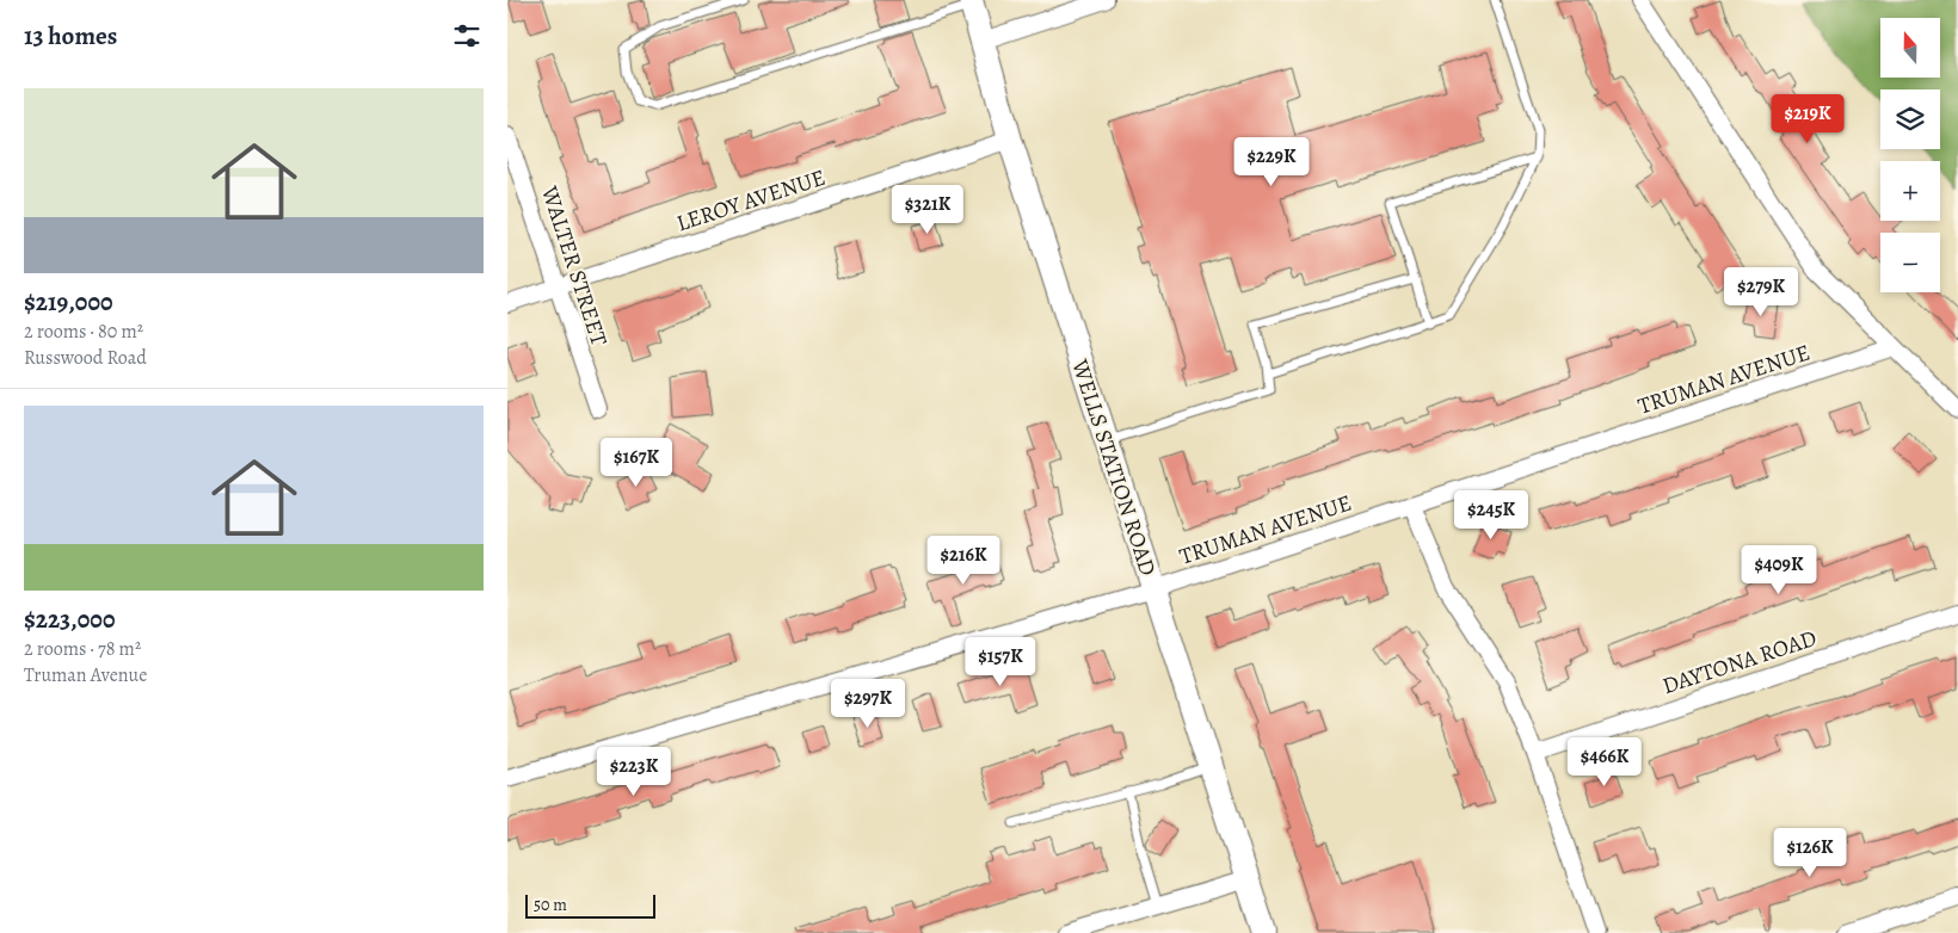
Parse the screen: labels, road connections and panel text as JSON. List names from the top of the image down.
{
  "streets": {
    "street": [
      "LEROY AVENUE",
      "WALTER STREET",
      "TRUMAN AVENUE",
      "WELLS STATION ROAD",
      "DAYTONA ROAD"
    ]
  },
  "crossings": [
    ["LEROY AVENUE", "WALTER STREET"],
    ["LEROY AVENUE", "WELLS STATION ROAD"],
    ["TRUMAN AVENUE", "WELLS STATION ROAD"]
  ],
  "scale_bar": "50 m",
  "north": "top",
  "page": {
    "heading": "13 homes",
    "map_buttons": ["+", "−"],
    "list": [
      {
        "name": "$219,000",
        "note": "2 rooms · 80 m² · Russwood Road"
      },
      {
        "name": "$223,000",
        "note": "2 rooms · 78 m² · Truman Avenue"
      }
    ],
    "price": [
      "$219K",
      "$229K",
      "$321K",
      "$279K",
      "$167K",
      "$245K",
      "$216K",
      "$409K",
      "$157K",
      "$297K",
      "$466K",
      "$223K",
      "$126K"
    ],
    "scale": "50 m"
  }
}
